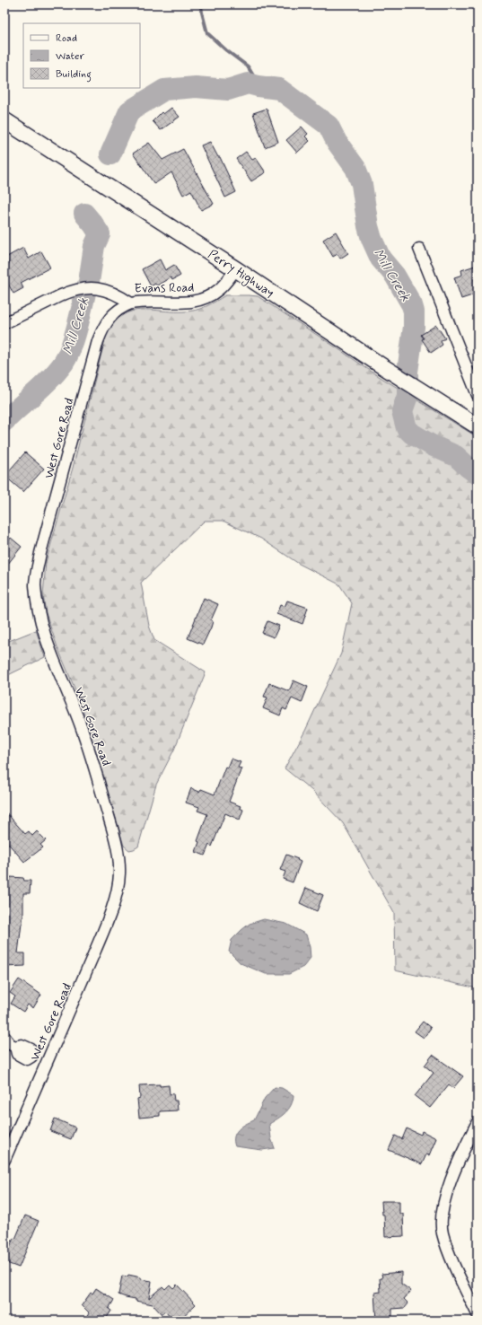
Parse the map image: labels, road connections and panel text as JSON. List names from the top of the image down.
{
  "streets": {
    "main road": ["Perry Highway"],
    "street": ["Evans Road", "West Gore Road"]
  },
  "crossings": [
    ["Perry Highway", "Evans Road"],
    ["Evans Road", "West Gore Road"]
  ],
  "water": ["Mill Creek"],
  "legend": ["Road", "Water", "Building"]
}
